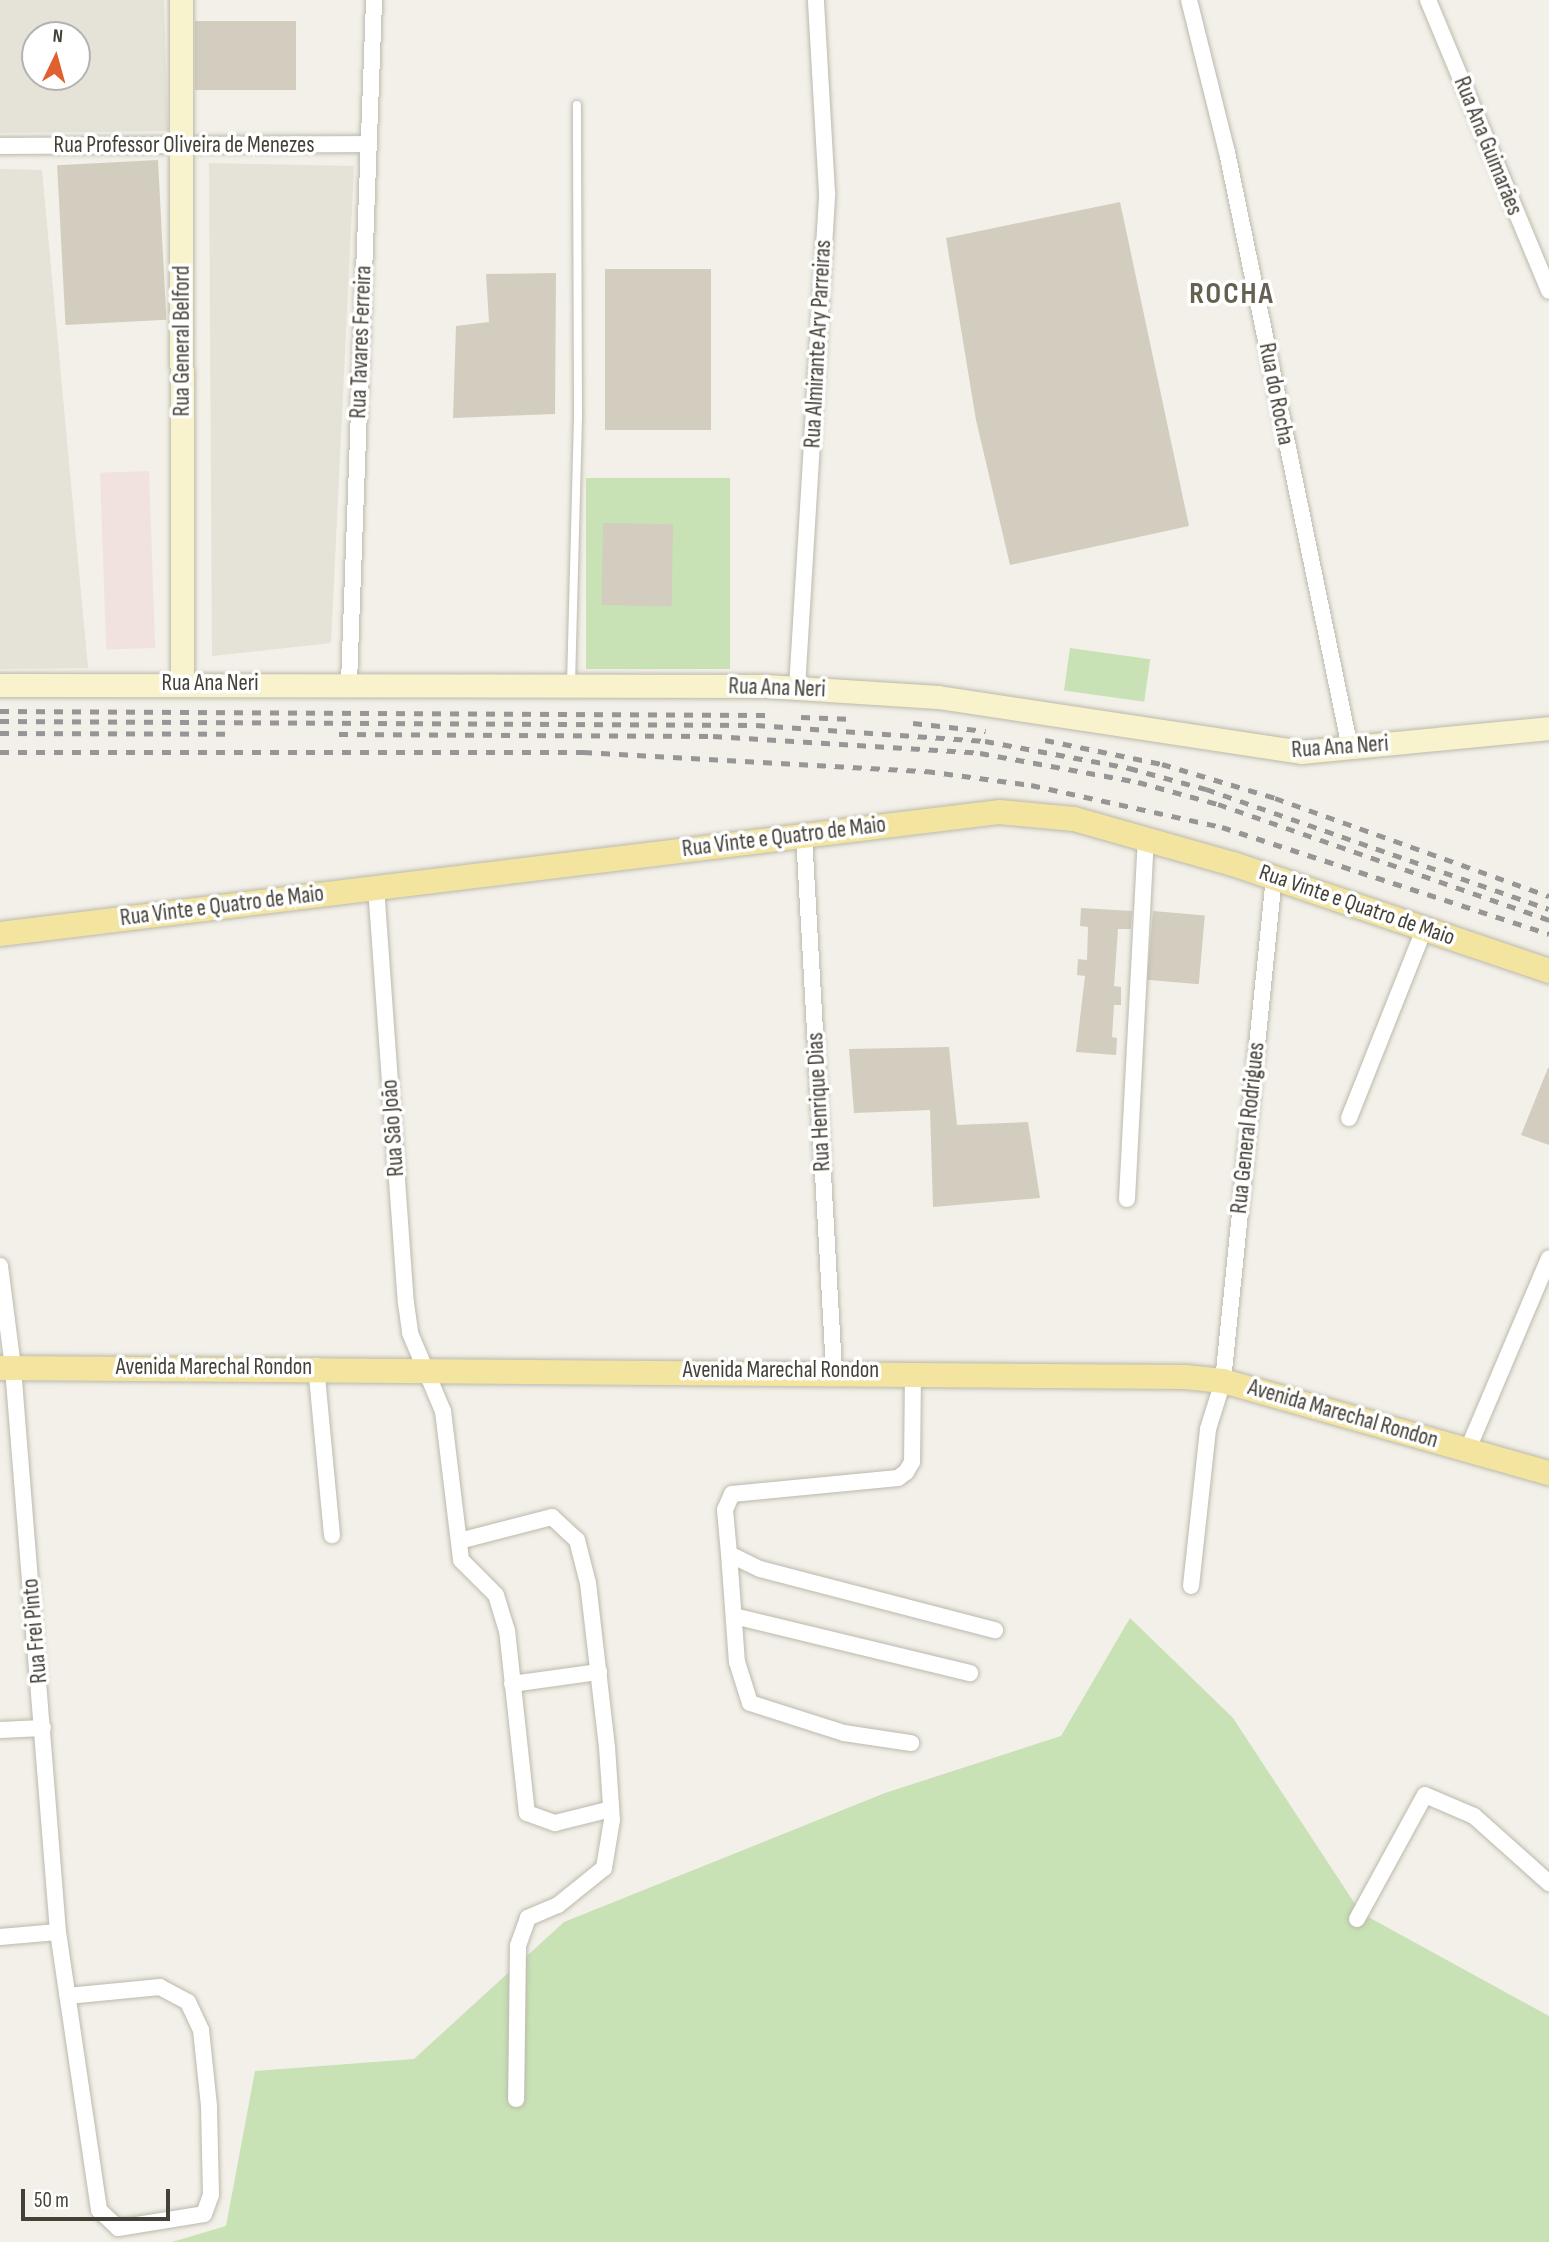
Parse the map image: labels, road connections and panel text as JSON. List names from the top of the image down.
{
  "streets": {
    "main road": [
      "Rua General Belford",
      "Rua Ana Neri",
      "Rua Vinte e Quatro de Maio",
      "Avenida Marechal Rondon"
    ],
    "street": [
      "Rua Professor Oliveira de Menezes",
      "Rua Ana Guimarães",
      "Rua Tavares Ferreira",
      "Rua Almirante Ary Parreiras",
      "Rua do Rocha",
      "Rua Henrique Dias",
      "Rua São João",
      "Rua General Rodrigues",
      "Rua Frei Pinto"
    ]
  },
  "crossings": [
    ["Rua Professor Oliveira de Menezes", "Rua General Belford"],
    ["Rua Professor Oliveira de Menezes", "Rua Tavares Ferreira"],
    ["Rua General Belford", "Rua Ana Neri"],
    ["Rua Tavares Ferreira", "Rua Ana Neri"],
    ["Rua Almirante Ary Parreiras", "Rua Ana Neri"],
    ["Rua do Rocha", "Rua Ana Neri"],
    ["Rua Vinte e Quatro de Maio", "Rua Henrique Dias"],
    ["Rua Vinte e Quatro de Maio", "Rua São João"],
    ["Rua Vinte e Quatro de Maio", "Rua General Rodrigues"],
    ["Rua Henrique Dias", "Avenida Marechal Rondon"],
    ["Rua São João", "Avenida Marechal Rondon"],
    ["Rua General Rodrigues", "Avenida Marechal Rondon"],
    ["Avenida Marechal Rondon", "Rua Frei Pinto"]
  ],
  "districts": ["ROCHA"],
  "scale_bar": "50 m",
  "north": "top"
}
